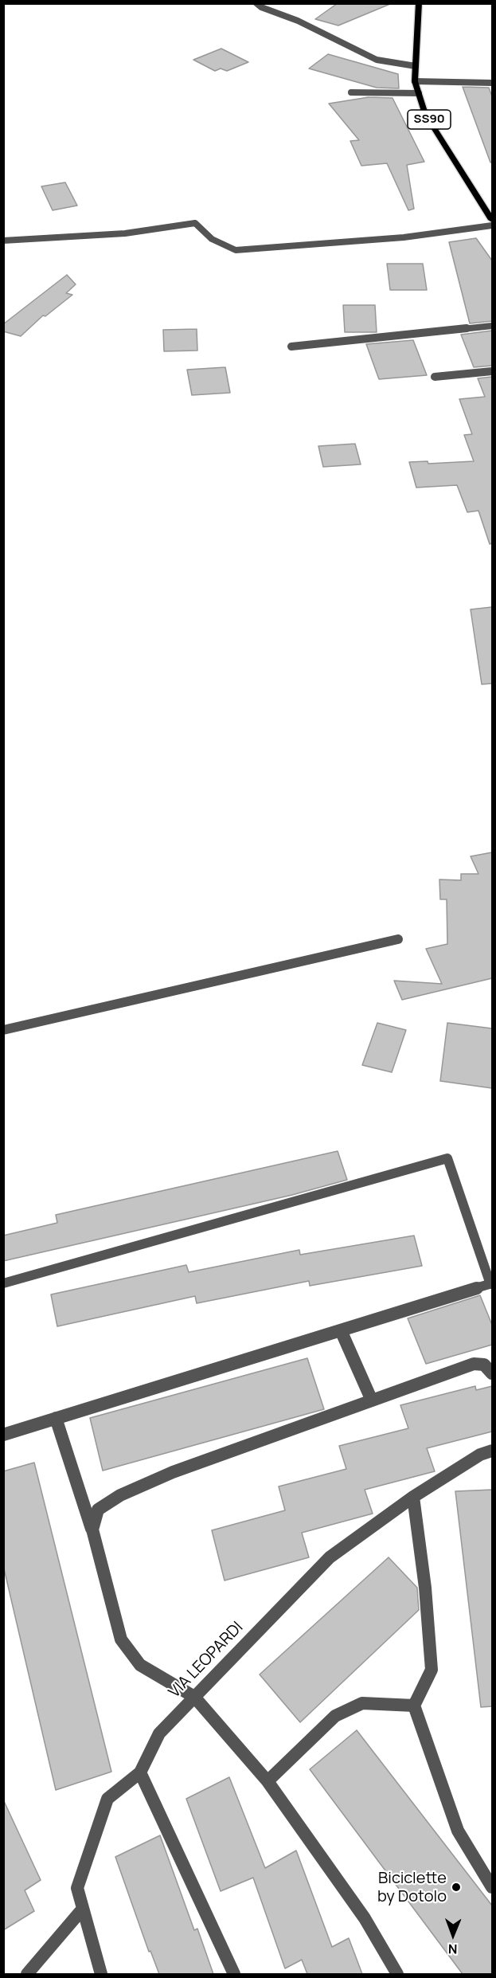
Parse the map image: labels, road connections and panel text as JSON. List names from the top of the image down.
{
  "streets": {
    "main road": ["SS90"],
    "street": ["VIA LEOPARDI"]
  },
  "places": ["Biciclette by Dotolo"],
  "north": "bottom"
}
